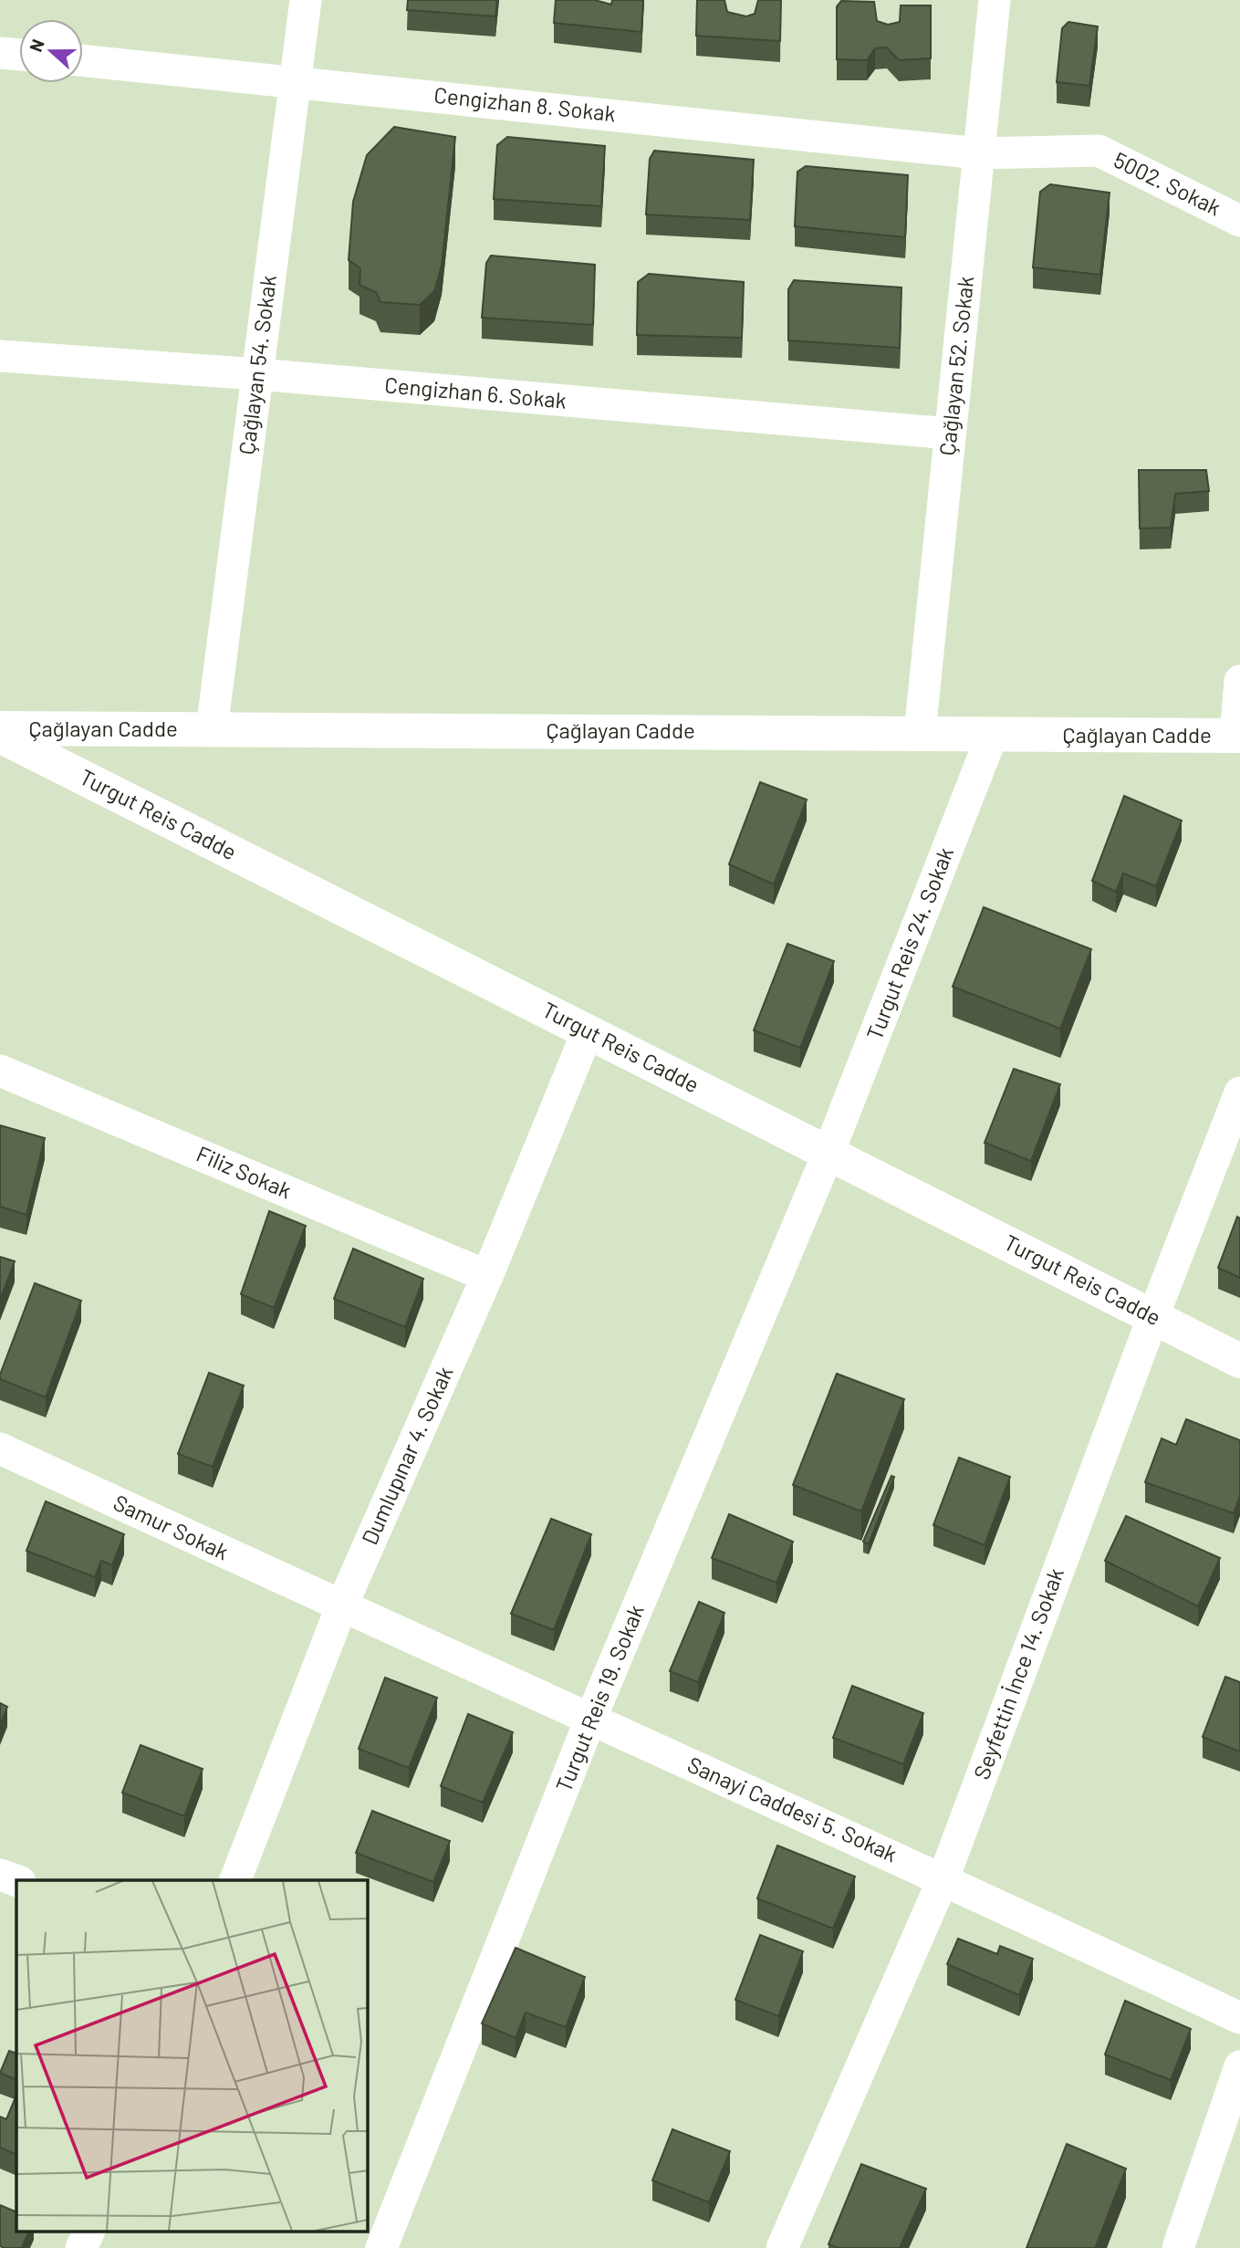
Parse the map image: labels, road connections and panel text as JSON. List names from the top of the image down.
{
  "streets": {
    "street": [
      "Cengizhan 8. Sokak",
      "5002. Sokak",
      "Çağlayan 54. Sokak",
      "Çağlayan 52. Sokak",
      "Cengizhan 6. Sokak",
      "Çağlayan Cadde",
      "Turgut Reis Cadde",
      "Turgut Reis 24. Sokak",
      "Filiz Sokak",
      "Dumlupınar 4. Sokak",
      "Samur Sokak",
      "Seyfettin İnce 14. Sokak",
      "Turgut Reis 19. Sokak",
      "Sanayi Caddesi 5. Sokak"
    ]
  },
  "crossings": [
    ["Cengizhan 8. Sokak", "5002. Sokak"],
    ["Cengizhan 8. Sokak", "Çağlayan 54. Sokak"],
    ["Cengizhan 8. Sokak", "Çağlayan 52. Sokak"],
    ["5002. Sokak", "Çağlayan 52. Sokak"],
    ["Çağlayan 54. Sokak", "Cengizhan 6. Sokak"],
    ["Çağlayan 54. Sokak", "Çağlayan Cadde"],
    ["Çağlayan 52. Sokak", "Cengizhan 6. Sokak"],
    ["Çağlayan 52. Sokak", "Çağlayan Cadde"],
    ["Çağlayan Cadde", "Turgut Reis 24. Sokak"],
    ["Turgut Reis Cadde", "Turgut Reis 24. Sokak"],
    ["Turgut Reis Cadde", "Dumlupınar 4. Sokak"],
    ["Turgut Reis Cadde", "Seyfettin İnce 14. Sokak"],
    ["Turgut Reis Cadde", "Turgut Reis 19. Sokak"],
    ["Turgut Reis 24. Sokak", "Turgut Reis 19. Sokak"],
    ["Filiz Sokak", "Dumlupınar 4. Sokak"],
    ["Dumlupınar 4. Sokak", "Samur Sokak"],
    ["Dumlupınar 4. Sokak", "Sanayi Caddesi 5. Sokak"],
    ["Samur Sokak", "Sanayi Caddesi 5. Sokak"],
    ["Seyfettin İnce 14. Sokak", "Sanayi Caddesi 5. Sokak"],
    ["Turgut Reis 19. Sokak", "Sanayi Caddesi 5. Sokak"]
  ],
  "north": "left"
}
